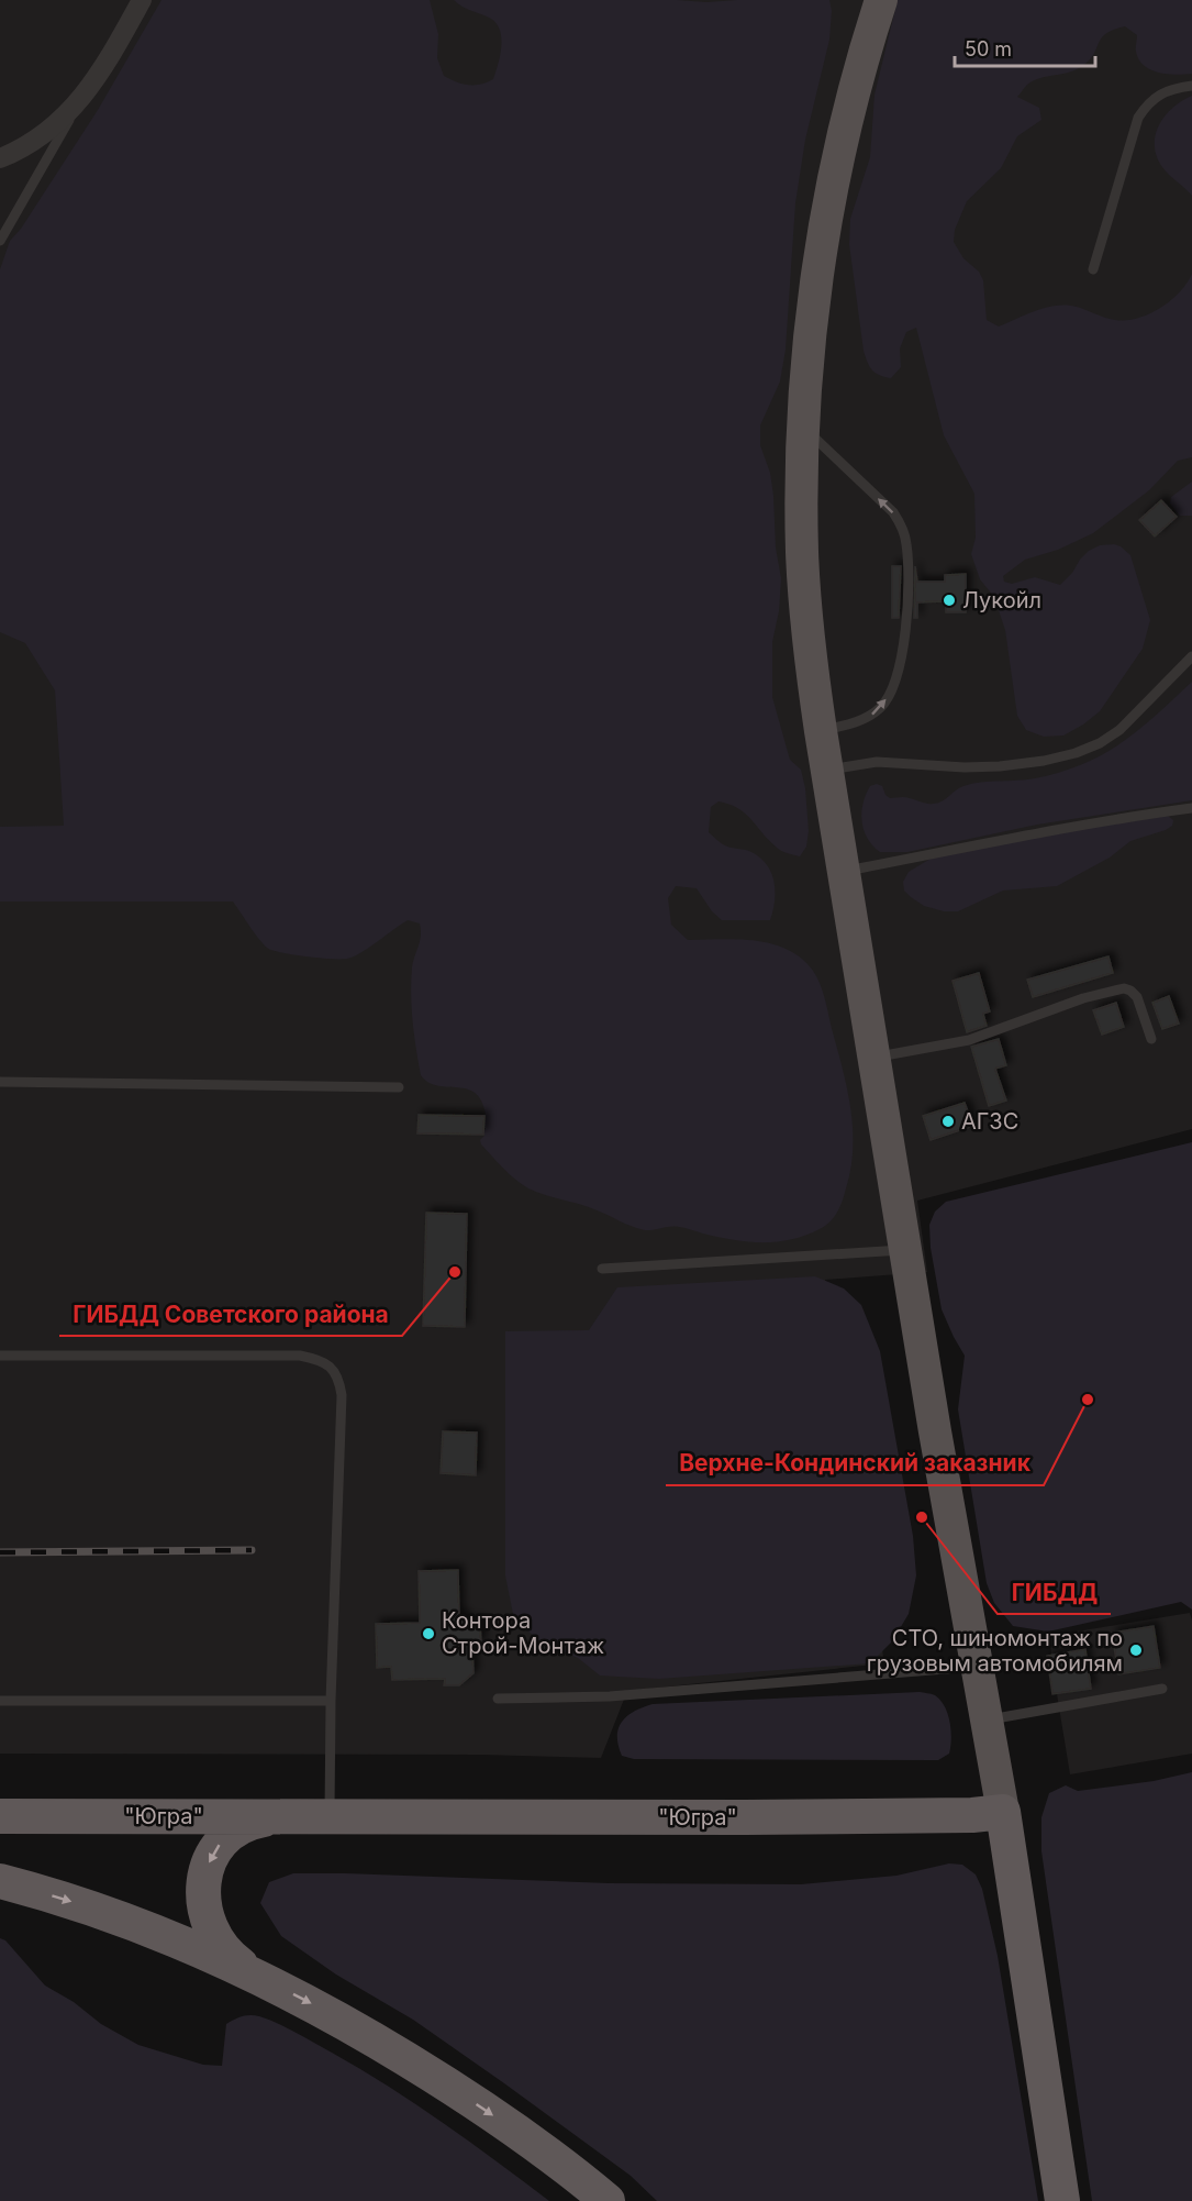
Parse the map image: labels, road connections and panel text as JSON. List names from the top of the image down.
{
  "streets": {
    "highway": ["\"Югра\""]
  },
  "places": [
    "Лукойл",
    "АГЗС",
    "ГИБДД Советского района",
    "Верхне-Кондинский заказник",
    "ГИБДД",
    "Контора Строй-Монтаж",
    "СТО, шиномонтаж по грузовым автомобилям"
  ],
  "scale_bar": "50 m"
}
